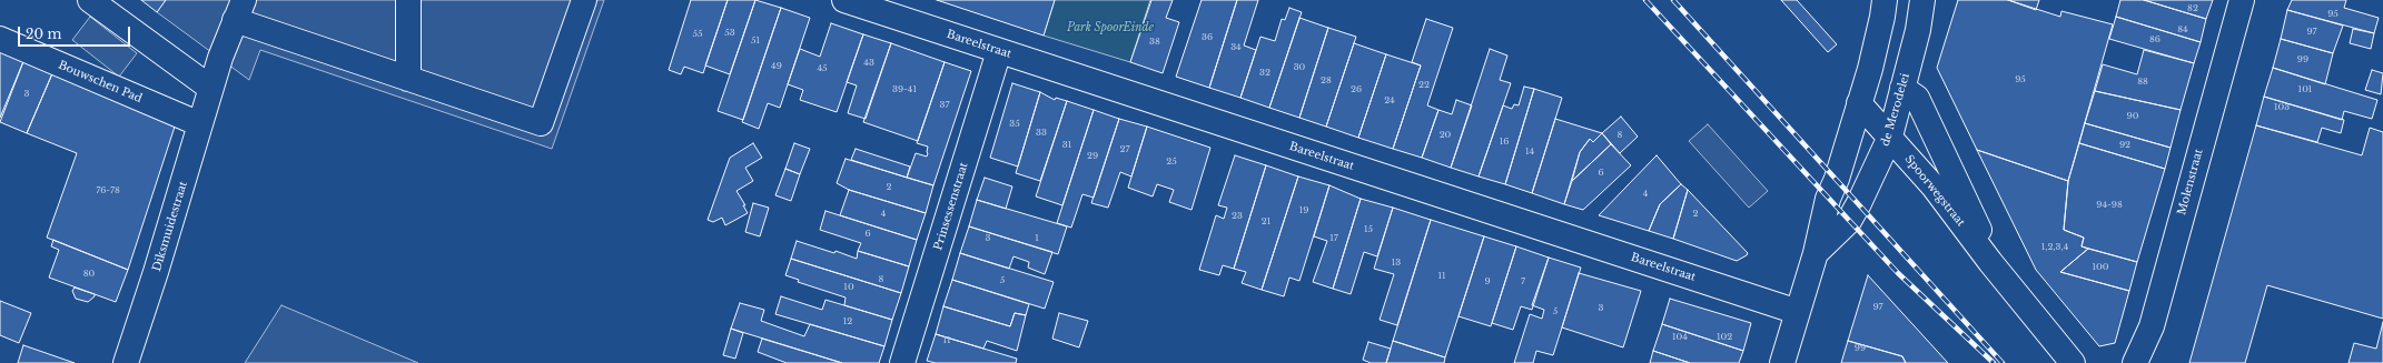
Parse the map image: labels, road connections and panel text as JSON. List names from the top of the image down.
{
  "streets": {
    "street": [
      "Bareelstraat",
      "Bouwschen Pad",
      "de Merodelei",
      "Molenstraat",
      "Spoorwegstraat",
      "Prinsessenstraat",
      "Diksmuidestraat"
    ]
  },
  "crossings": [
    ["Bareelstraat", "de Merodelei"],
    ["Bareelstraat", "Prinsessenstraat"],
    ["Bouwschen Pad", "Diksmuidestraat"],
    ["de Merodelei", "Spoorwegstraat"]
  ],
  "parks": ["Park SpoorEinde"],
  "house_numbers": [
    "82",
    "95",
    "84",
    "97",
    "53",
    "55",
    "36",
    "86",
    "51",
    "38",
    "34",
    "99",
    "43",
    "49",
    "30",
    "45",
    "32",
    "95",
    "28",
    "88",
    "22",
    "39-41",
    "26",
    "101",
    "3",
    "24",
    "37",
    "103",
    "90",
    "35",
    "33",
    "20",
    "8",
    "16",
    "31",
    "92",
    "27",
    "14",
    "29",
    "25",
    "6",
    "2",
    "76-78",
    "4",
    "94-98",
    "19",
    "4",
    "2",
    "23",
    "21",
    "15",
    "6",
    "3",
    "1",
    "17",
    "1,2,3,4",
    "13",
    "100",
    "80",
    "11",
    "8",
    "5",
    "9",
    "7",
    "10",
    "97",
    "3",
    "5",
    "12",
    "104",
    "102",
    "11",
    "99"
  ],
  "scale_bar": "20 m"
}
